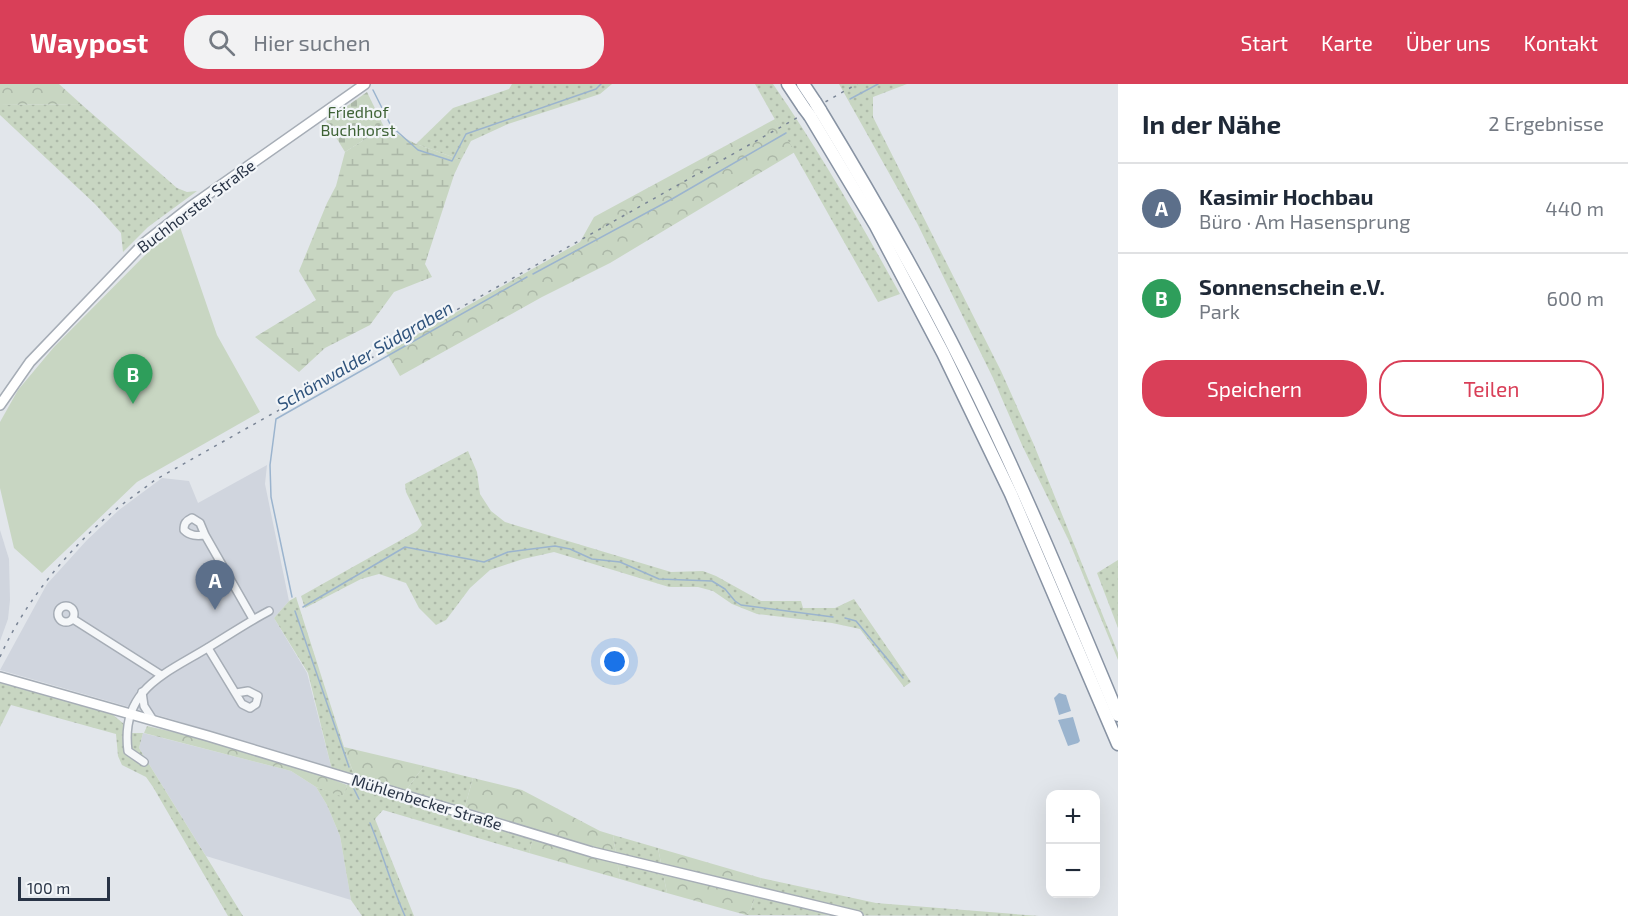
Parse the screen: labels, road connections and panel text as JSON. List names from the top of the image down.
{
  "streets": {
    "main road": ["Buchhorster Straße", "Mühlenbecker Straße"]
  },
  "water": ["Schönwalder Südgraben"],
  "parks": ["Friedhof Buchhorst"],
  "scale_bar": "100 m",
  "page": {
    "header": "Waypost",
    "search": "Hier suchen",
    "nav": [
      "Start",
      "Karte",
      "Über uns",
      "Kontakt"
    ],
    "heading": ["In der Nähe", "2 Ergebnisse"],
    "list": [
      {
        "mark": "A",
        "name": "Kasimir Hochbau",
        "note": "Büro · Am Hasensprung",
        "value": "440 m"
      },
      {
        "mark": "B",
        "name": "Sonnenschein e.V.",
        "note": "Park",
        "value": "600 m"
      }
    ],
    "buttons": ["Speichern", "Teilen"],
    "pins": ["B", "A"],
    "map_buttons": ["+", "−"],
    "scale": "100 m"
  }
}
